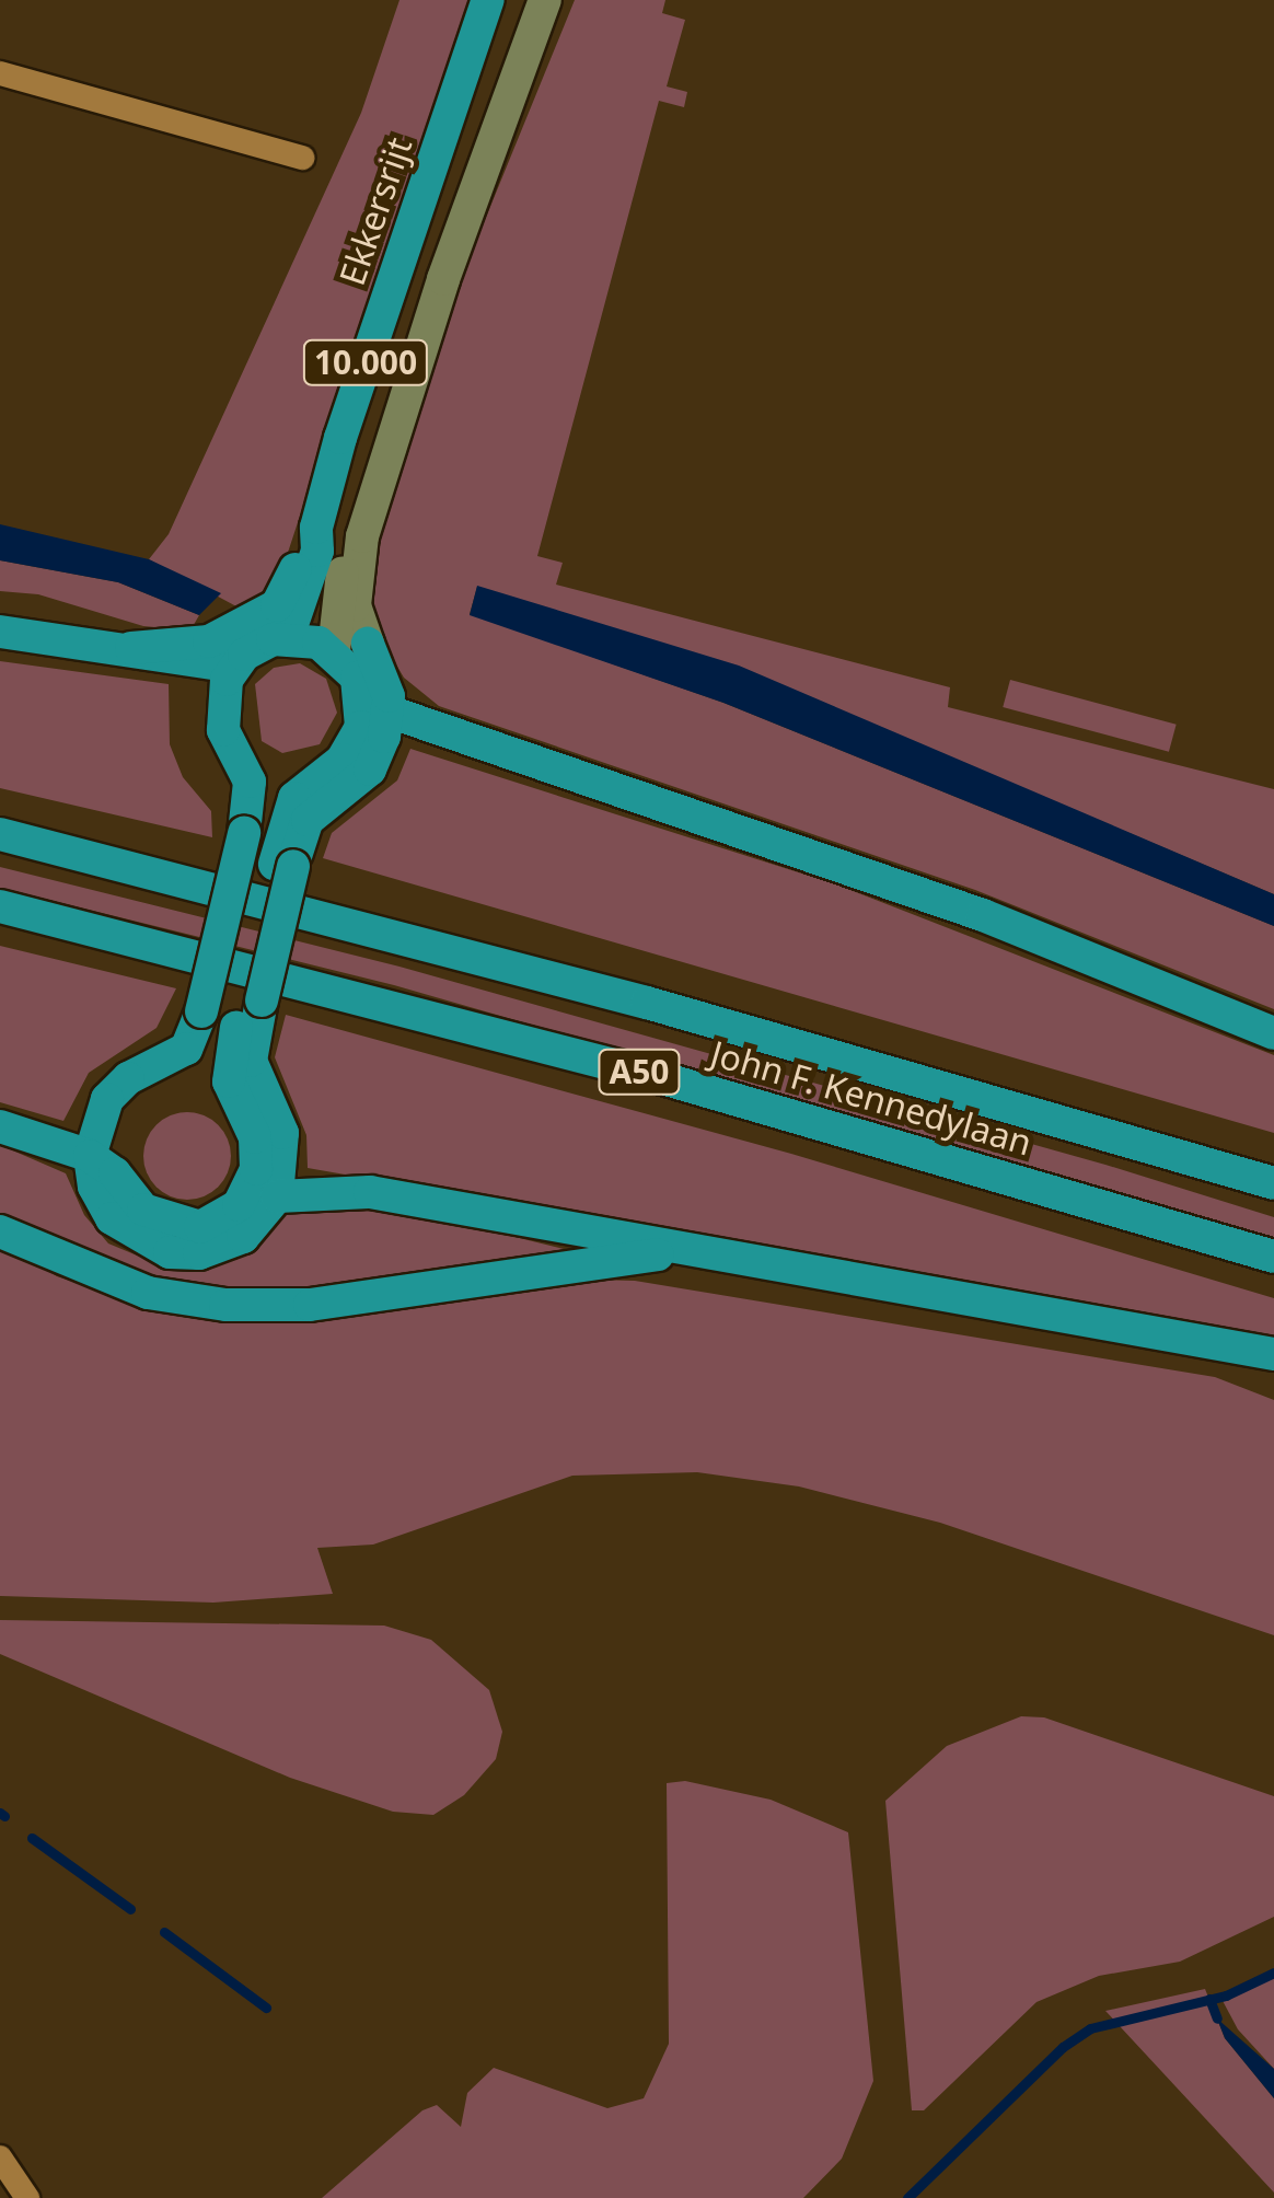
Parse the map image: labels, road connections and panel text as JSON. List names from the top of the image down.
{
  "streets": {
    "highway": [
      "Ekkersrijt",
      "10.000",
      "A50",
      "John F. Kennedylaan"
    ]
  }
}
